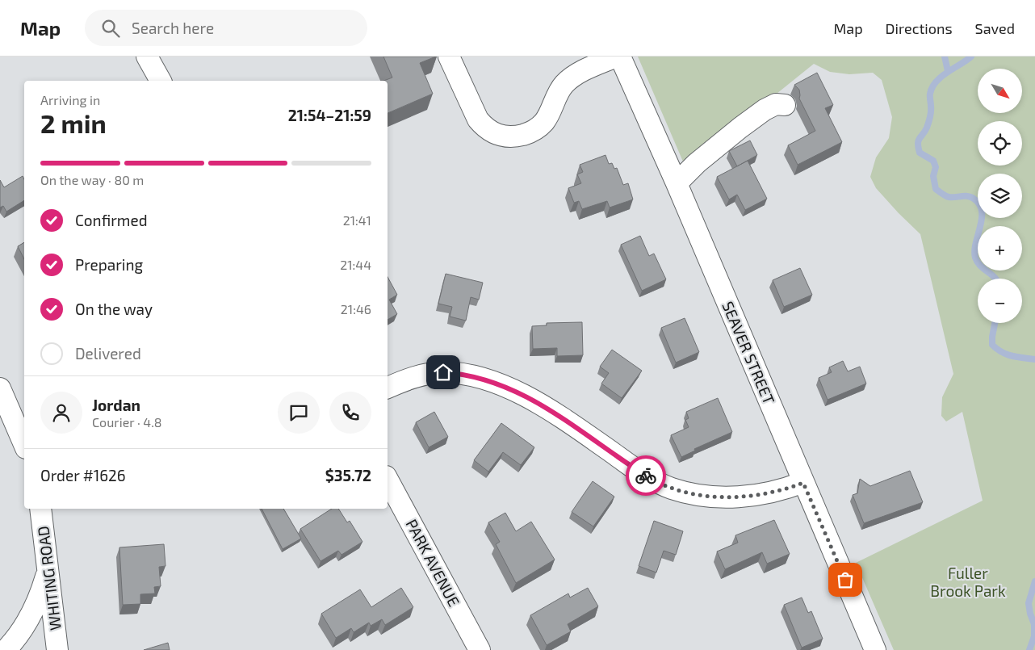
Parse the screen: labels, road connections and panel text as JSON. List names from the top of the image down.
{
  "streets": {
    "street": ["SEAVER STREET", "PARK AVENUE", "WHITING ROAD"]
  },
  "parks": ["Fuller Brook Park"],
  "north": "bottom right",
  "page": {
    "header": "Map",
    "search": "Search here",
    "nav": ["Map", "Directions", "Saved"],
    "map_buttons": ["+", "−"],
    "heading": ["2 min", "Arriving in", "21:54–21:59"],
    "panel": [
      "Jordan",
      "Courier · 4.8",
      "Order #1626",
      "$35.72"
    ],
    "bar": "On the way · 80 m",
    "list": [
      ["Confirmed", "21:41"],
      ["Preparing", "21:44"],
      ["On the way", "21:46"],
      "Delivered"
    ]
  }
}
